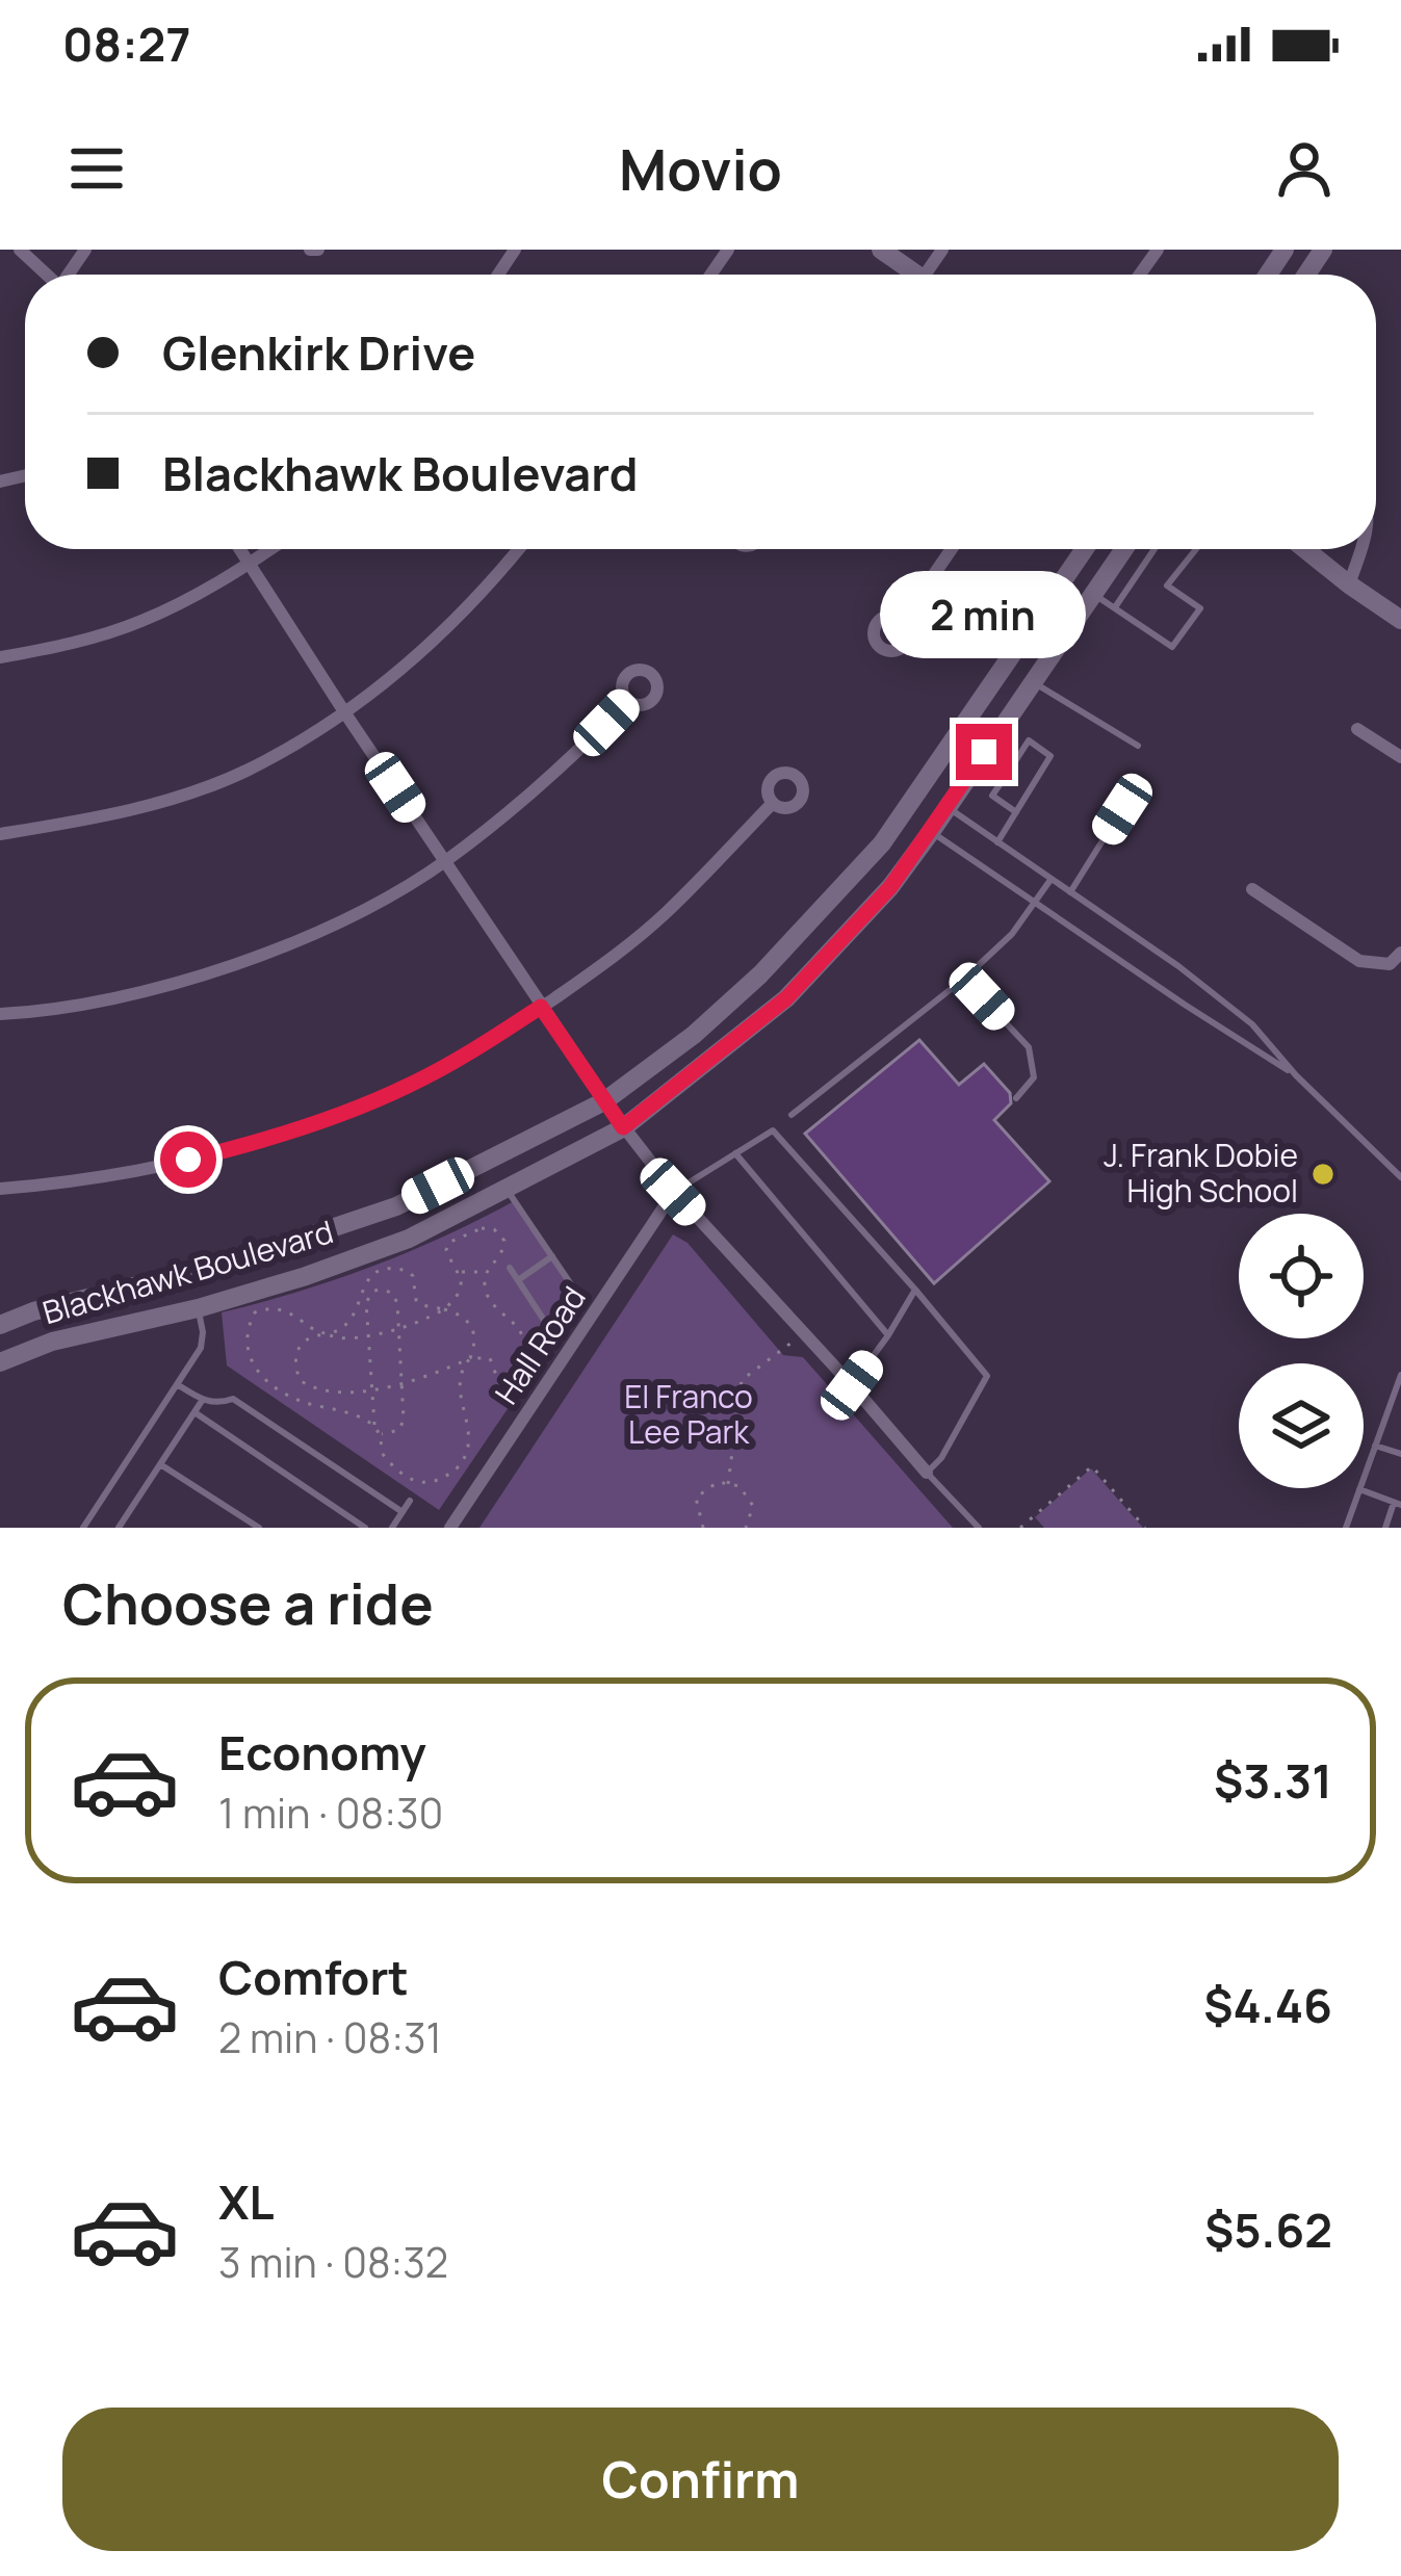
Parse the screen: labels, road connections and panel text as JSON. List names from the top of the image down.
{
  "streets": {
    "main road": ["Blackhawk Boulevard"],
    "street": ["Hall Road"]
  },
  "parks": ["El Franco Lee Park"],
  "places": ["J. Frank Dobie High School"],
  "page": {
    "status": "08:27",
    "header": "Movio",
    "banner": ["Glenkirk Drive", "Blackhawk Boulevard"],
    "bubble": "2 min",
    "heading": "Choose a ride",
    "list": [
      {
        "name": "Economy",
        "note": "1 min · 08:30",
        "value": "$3.31"
      },
      {
        "name": "Comfort",
        "note": "2 min · 08:31",
        "value": "$4.46"
      },
      {
        "name": "XL",
        "note": "3 min · 08:32",
        "value": "$5.62"
      }
    ],
    "buttons": "Confirm"
  }
}
